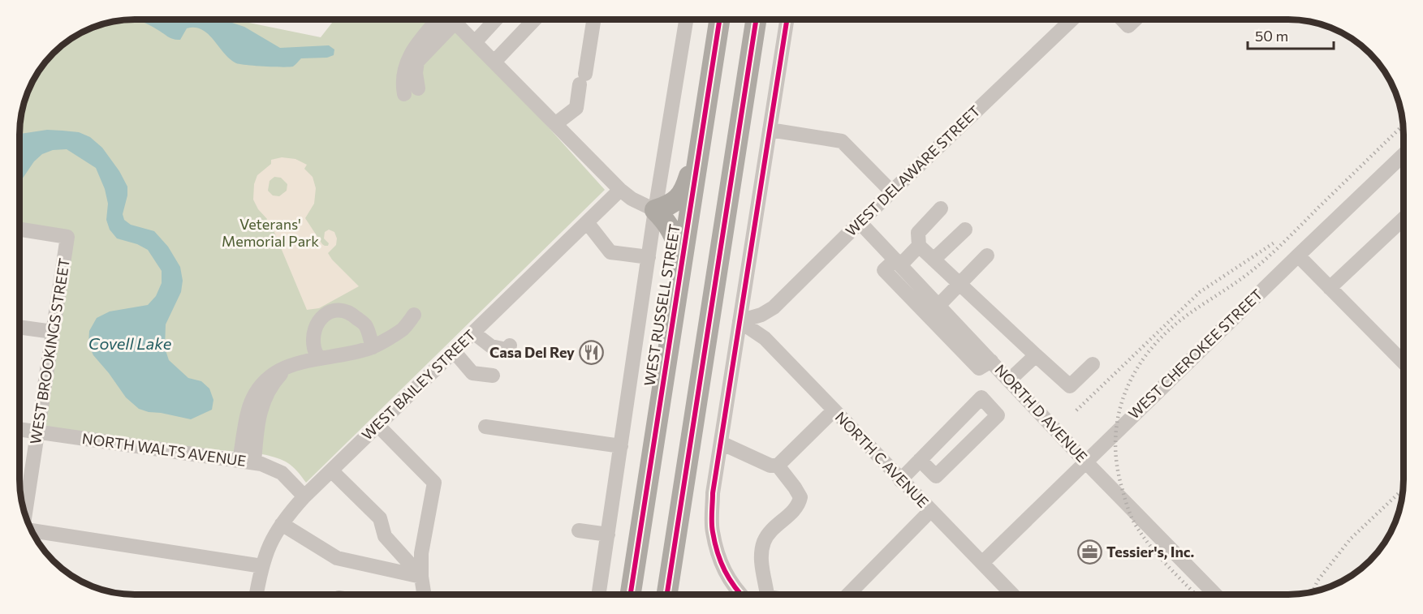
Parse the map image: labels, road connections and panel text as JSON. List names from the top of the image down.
{
  "streets": {
    "highway": ["WEST RUSSELL STREET"],
    "street": [
      "WEST DELAWARE STREET",
      "WEST BROOKINGS STREET",
      "WEST CHEROKEE STREET",
      "WEST BAILEY STREET",
      "NORTH D AVENUE",
      "NORTH WALTS AVENUE",
      "NORTH C AVENUE"
    ]
  },
  "crossings": [
    ["WEST DELAWARE STREET", "NORTH C AVENUE"],
    ["WEST BROOKINGS STREET", "NORTH WALTS AVENUE"],
    ["WEST CHEROKEE STREET", "NORTH D AVENUE"],
    ["WEST CHEROKEE STREET", "NORTH C AVENUE"],
    ["WEST BAILEY STREET", "NORTH WALTS AVENUE"]
  ],
  "water": ["Covell Lake"],
  "parks": ["Veterans' Memorial Park"],
  "places": {
    "restaurant": ["Casa Del Rey"],
    "office": ["Tessier's, Inc."]
  },
  "scale_bar": "50 m"
}
